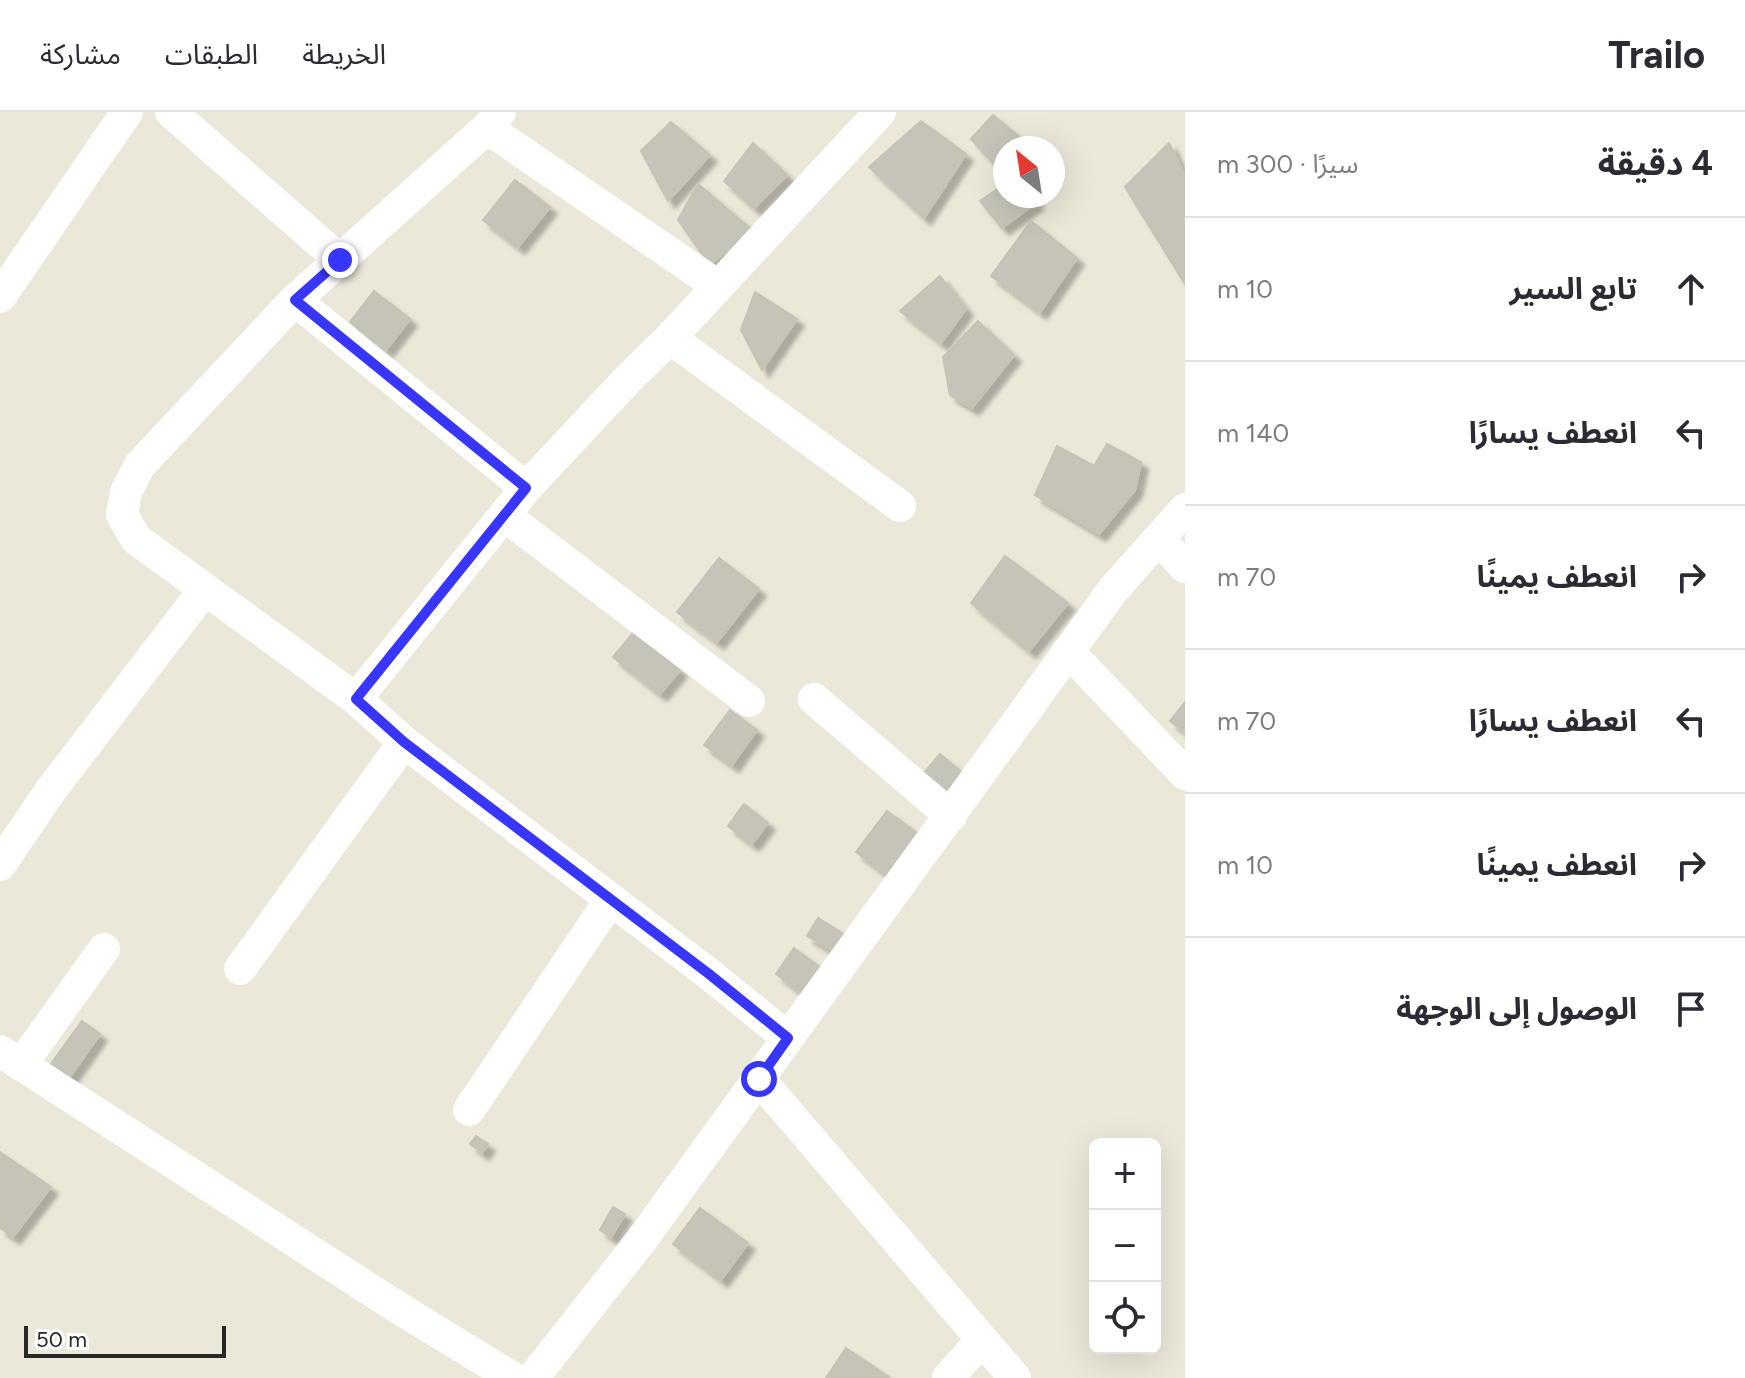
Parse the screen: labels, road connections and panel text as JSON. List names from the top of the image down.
{
  "scale_bar": "50 m",
  "north": "top left",
  "page": {
    "header": "Trailo",
    "nav": ["الخريطة", "الطبقات", "مشاركة"],
    "heading": ["4 دقيقة", "سيرًا · 300 m"],
    "list": [
      ["تابع السير", "10 m"],
      ["انعطف يسارًا", "140 m"],
      ["انعطف يمينًا", "70 m"],
      ["انعطف يسارًا", "70 m"],
      ["انعطف يمينًا", "10 m"],
      "الوصول إلى الوجهة"
    ],
    "map_buttons": ["+", "−"],
    "scale": "50 m"
  }
}
